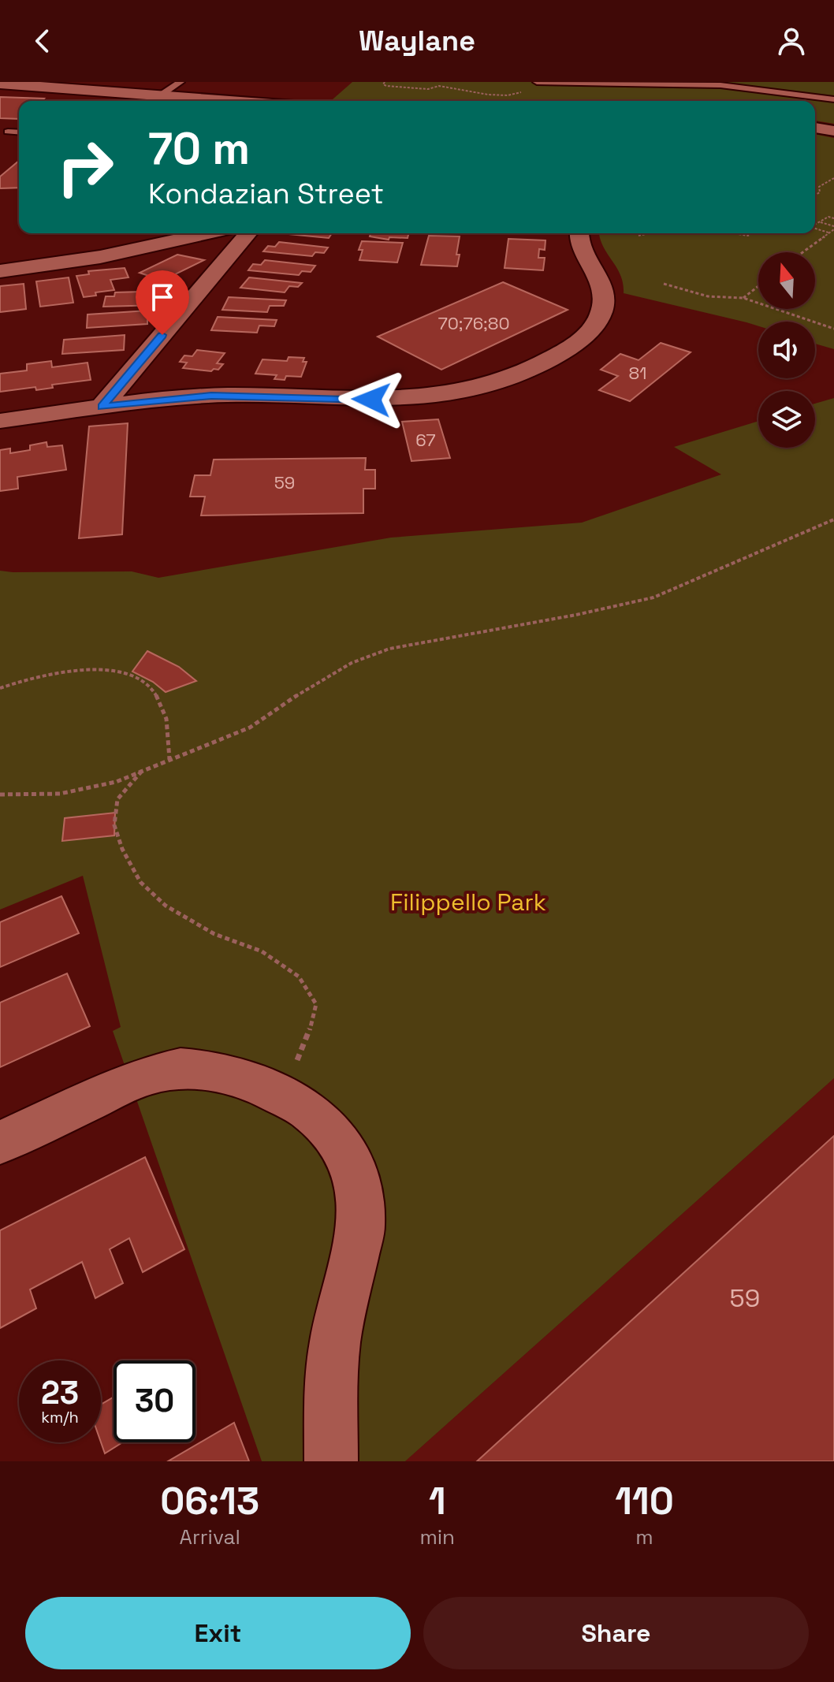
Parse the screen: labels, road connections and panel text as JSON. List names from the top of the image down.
{
  "parks": ["Filippello Park"],
  "house_numbers": [
    "70;76;80",
    "81",
    "67",
    "59",
    "59"
  ],
  "north": "top",
  "page": {
    "header": "Waylane",
    "turn": ["70 m", "Kondazian Street"],
    "speed": "23 km/h",
    "limit": "30",
    "eta": [
      "06:13",
      "Arrival",
      "1",
      "min",
      "110",
      "m"
    ],
    "buttons": ["Exit", "Share"]
  }
}
